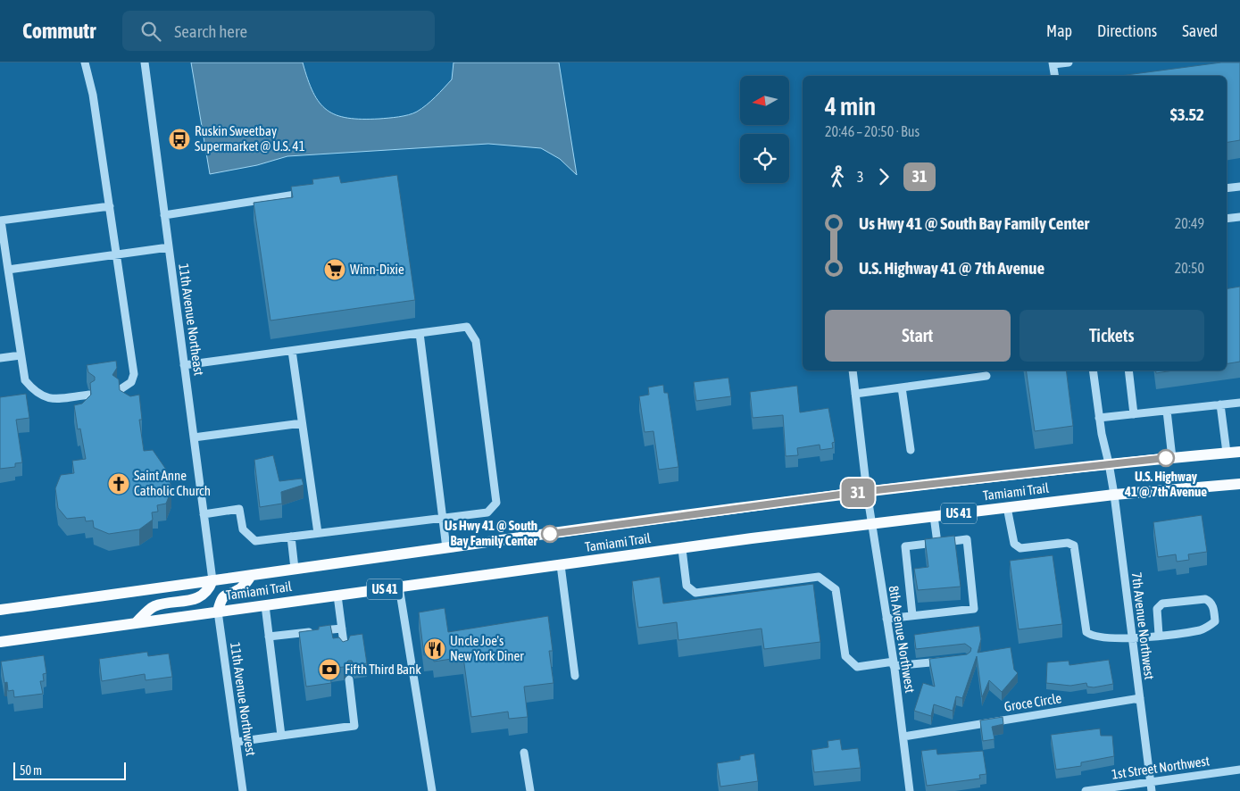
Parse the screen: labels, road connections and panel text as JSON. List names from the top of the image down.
{
  "streets": {
    "main road": ["Tamiami Trail", "US 41"],
    "street": [
      "11th Avenue Northeast",
      "7th Avenue Northwest",
      "8th Avenue Northwest",
      "11th Avenue Northwest",
      "Groce Circle",
      "1st Street Northwest"
    ]
  },
  "crossings": [
    ["11th Avenue Northeast", "Tamiami Trail"],
    ["Tamiami Trail", "7th Avenue Northwest"],
    ["Tamiami Trail", "8th Avenue Northwest"],
    ["Tamiami Trail", "11th Avenue Northwest"],
    ["7th Avenue Northwest", "Groce Circle"],
    ["7th Avenue Northwest", "1st Street Northwest"],
    ["8th Avenue Northwest", "Groce Circle"]
  ],
  "places": {
    "bus stop": ["Ruskin Sweetbay Supermarket @ U.S. 41"],
    "supermarket": ["Winn-Dixie"],
    "other": ["U.S. Highway 41 @ 7th Avenue", "Us Hwy 41 @ South Bay Family Center"],
    "church": ["Saint Anne Catholic Church"],
    "restaurant": ["Uncle Joe's New York Diner"],
    "bank": ["Fifth Third Bank"]
  },
  "lines": ["bus line 31"],
  "scale_bar": "50 m",
  "north": "left",
  "page": {
    "header": "Commutr",
    "search": "Search here",
    "nav": ["Map", "Directions", "Saved"],
    "on_map": "31",
    "heading": ["4 min", "20:46 – 20:50 · Bus", "$3.52"],
    "legs": ["3", "31"],
    "list": [
      {
        "name": "Us Hwy 41 @ South Bay Family Center",
        "value": "20:49"
      },
      {
        "name": "U.S. Highway 41 @ 7th Avenue",
        "value": "20:50"
      }
    ],
    "buttons": ["Start", "Tickets"],
    "scale": "50 m"
  }
}
